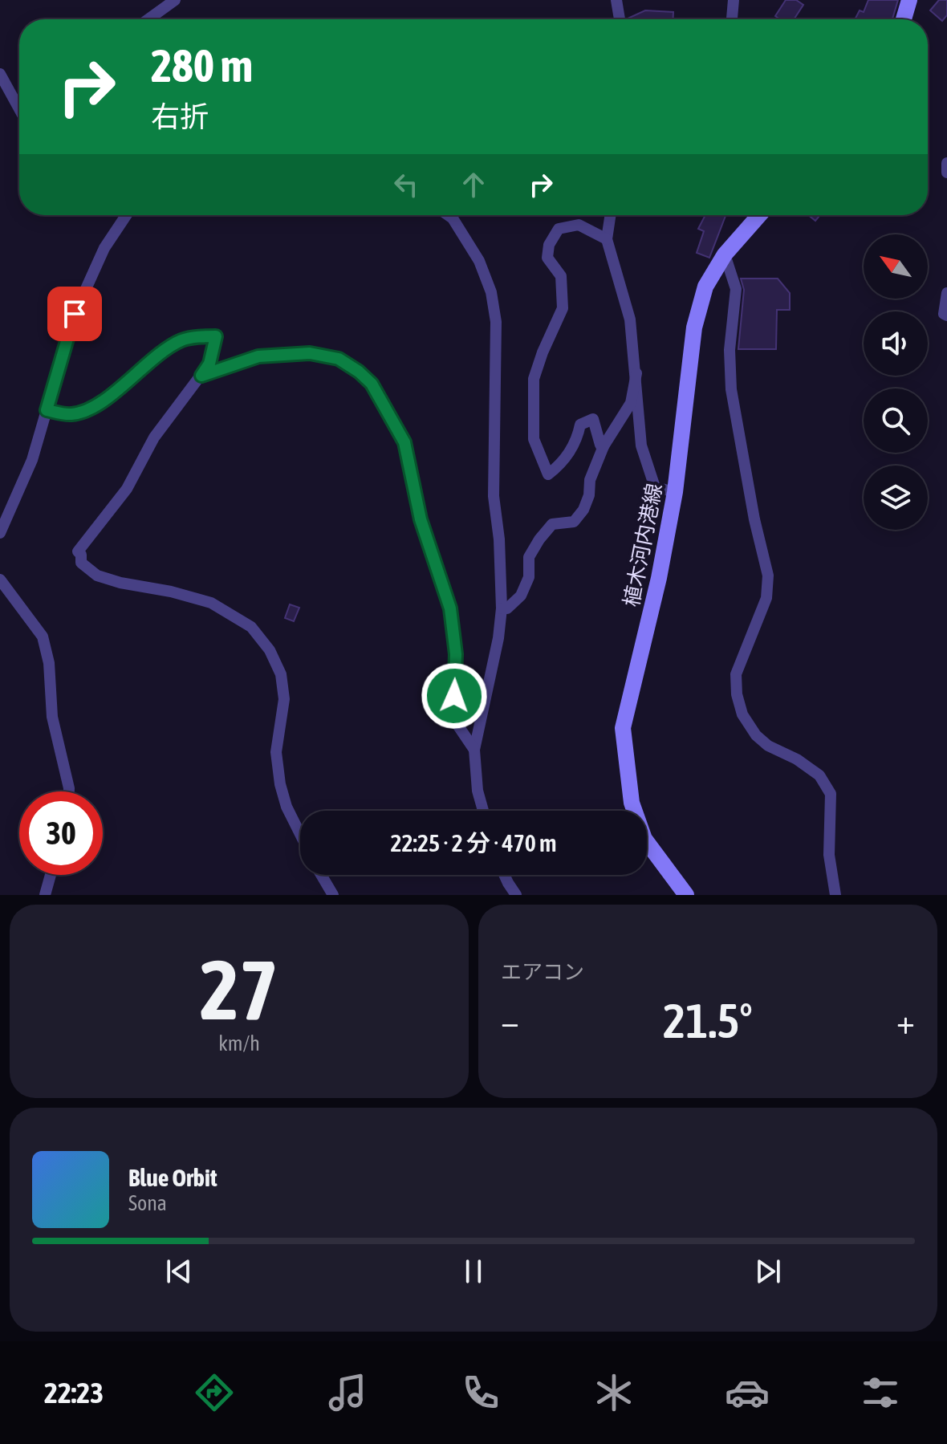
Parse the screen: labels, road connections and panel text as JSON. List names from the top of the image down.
{
  "streets": {
    "main road": ["植木河内港線"]
  },
  "north": "top left",
  "page": {
    "turn": ["280 m", "右折"],
    "limit": "30",
    "trip": "22:25 · 2 分 · 470 m",
    "tile": [
      ["27", "km/h"],
      "エアコン"
    ],
    "heat": ["−", "21.5°", "+"],
    "song": ["Blue Orbit", "Sona"],
    "tabs": "22:23"
  }
}
